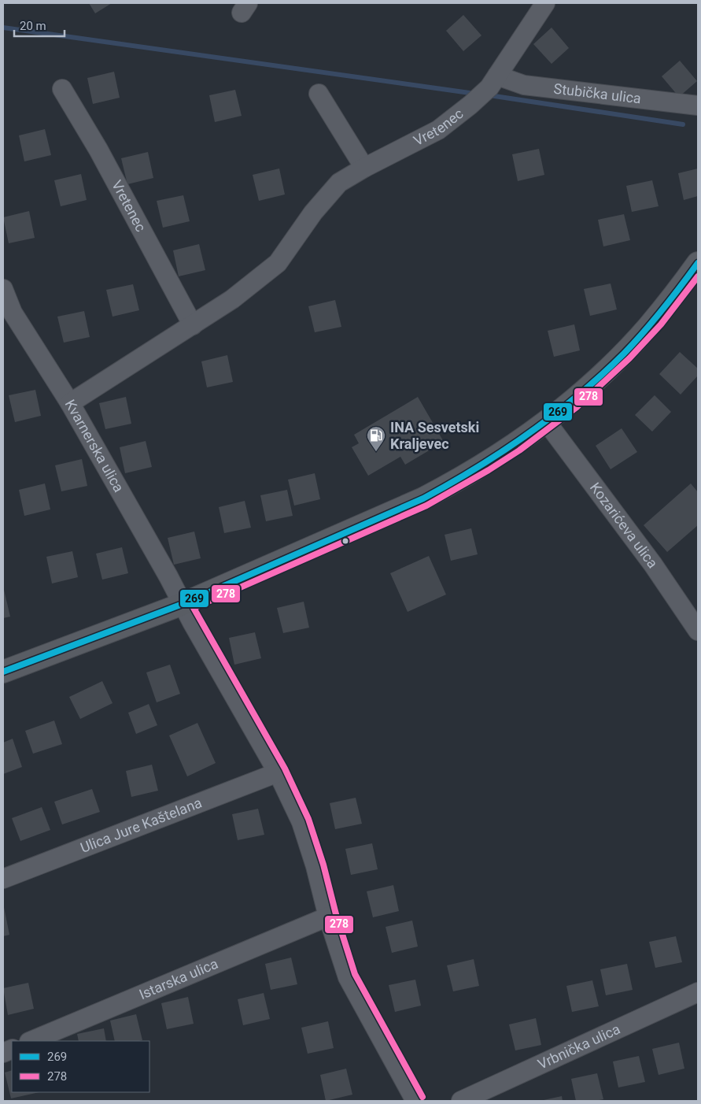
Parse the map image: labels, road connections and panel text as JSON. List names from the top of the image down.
{
  "streets": {
    "street": [
      "Stubička ulica",
      "Vretenec",
      "Kvarnerska ulica",
      "Kozarićeva ulica",
      "Ulica Jure Kaštelana",
      "Istarska ulica",
      "Vrbnička ulica"
    ]
  },
  "crossings": [
    ["Stubička ulica", "Vretenec"],
    ["Vretenec", "Kvarnerska ulica"],
    ["Kvarnerska ulica", "Ulica Jure Kaštelana"],
    ["Kvarnerska ulica", "Istarska ulica"]
  ],
  "places": {
    "fuel station": ["INA Sesvetski Kraljevec"]
  },
  "lines": ["transit line 269", "transit line 278"],
  "legend": ["269", "278"],
  "scale_bar": "20 m"
}
